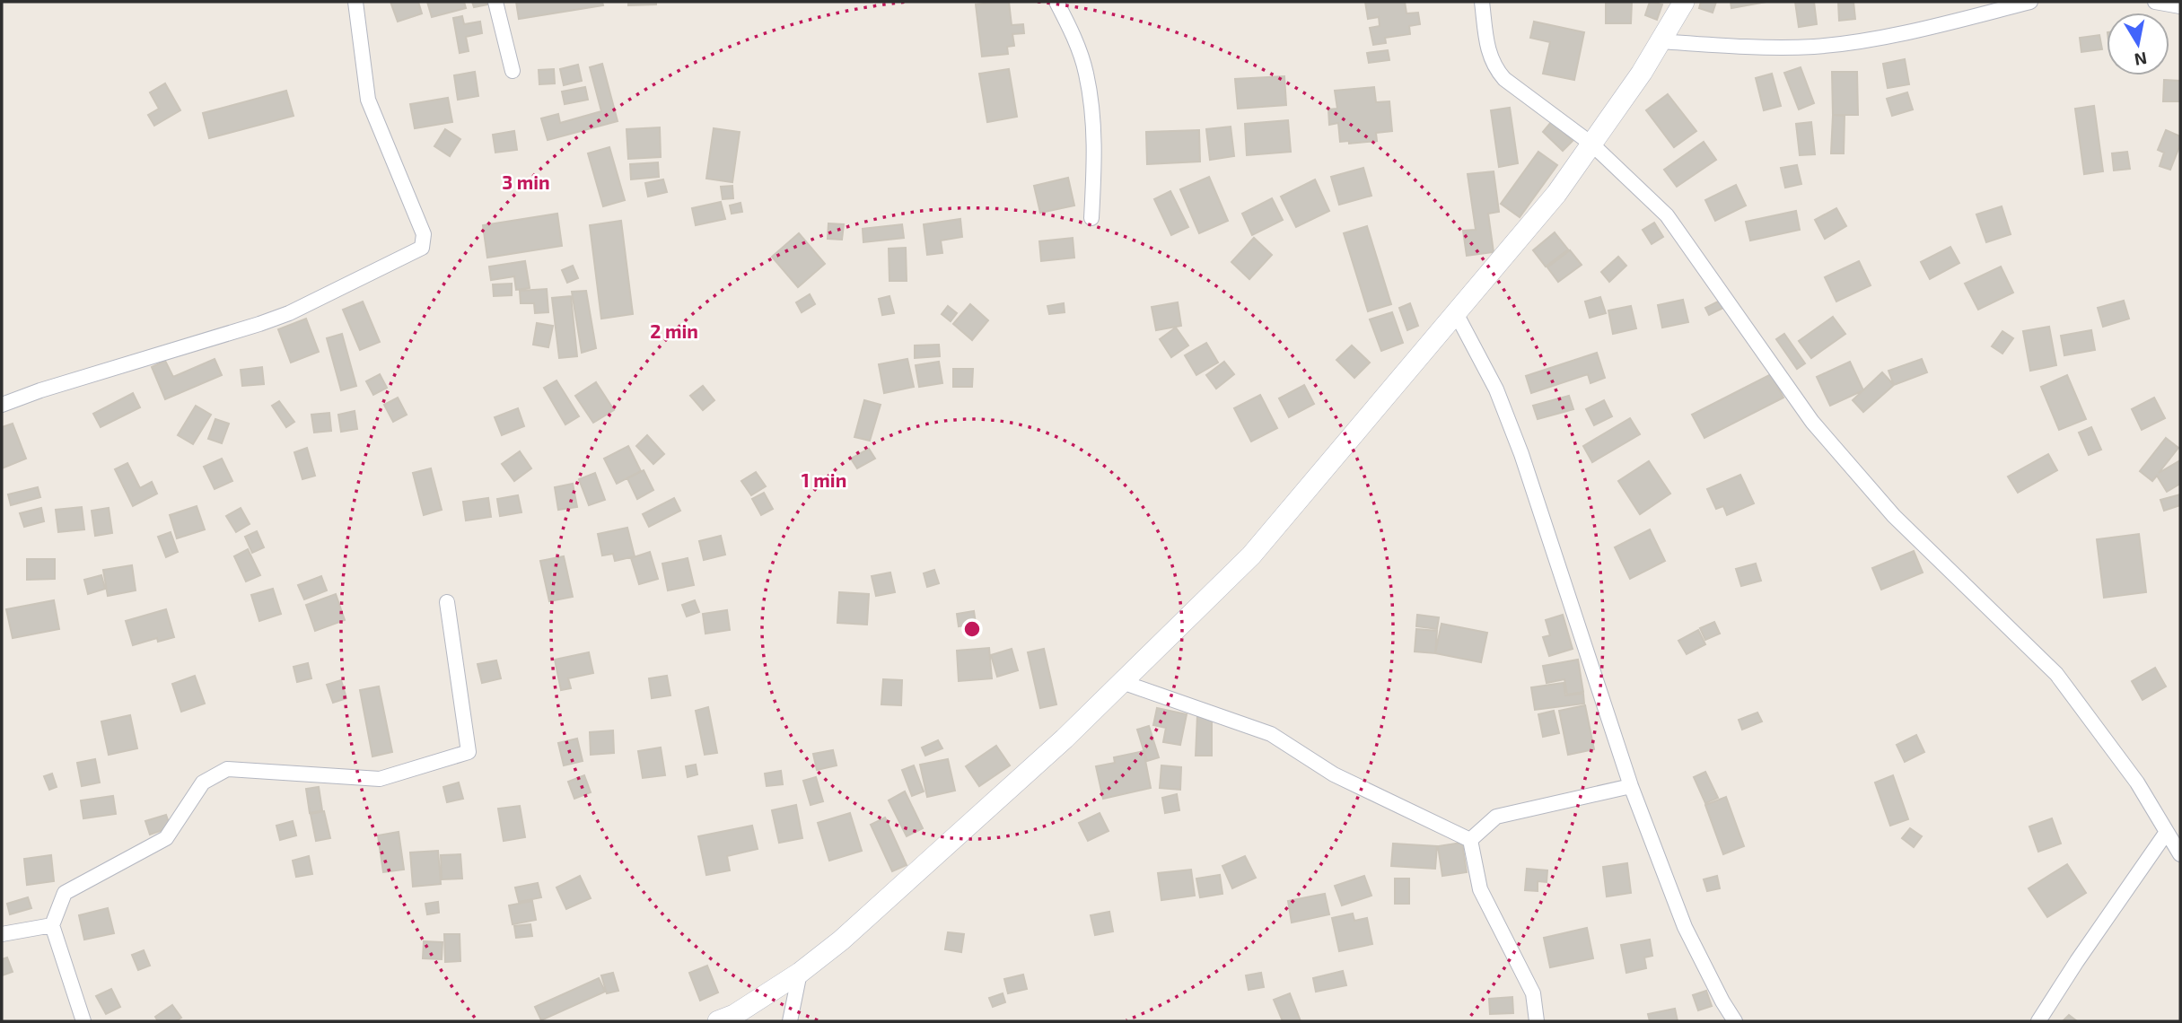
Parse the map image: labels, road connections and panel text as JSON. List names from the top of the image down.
{
  "north": "bottom",
  "rings": ["3 min", "2 min", "1 min"]
}
